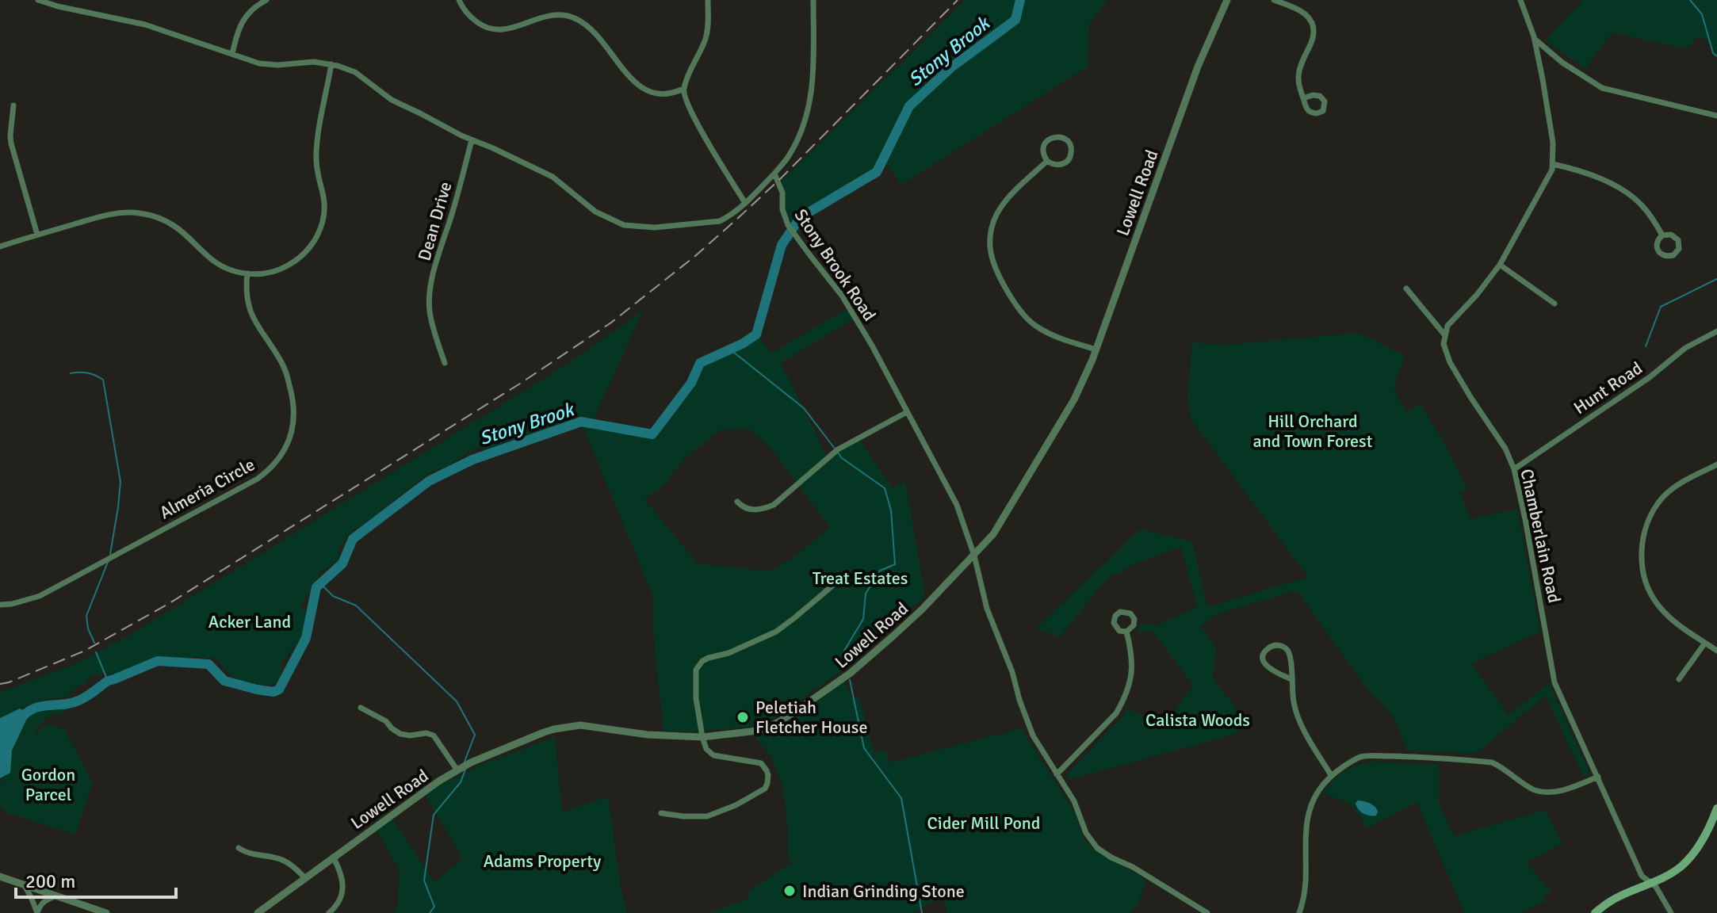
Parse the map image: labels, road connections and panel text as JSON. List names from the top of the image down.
{
  "streets": {
    "street": [
      "Lowell Road",
      "Dean Drive",
      "Stony Brook Road",
      "Hunt Road",
      "Almeria Circle",
      "Chamberlain Road"
    ]
  },
  "crossings": [
    ["Lowell Road", "Stony Brook Road"],
    ["Hunt Road", "Chamberlain Road"]
  ],
  "water": ["Stony Brook"],
  "parks": [
    "Hill Orchard and Town Forest",
    "Treat Estates",
    "Acker Land",
    "Calista Woods",
    "Gordon Parcel",
    "Cider Mill Pond",
    "Adams Property"
  ],
  "places": ["Peletiah Fletcher House", "Indian Grinding Stone"],
  "scale_bar": "200 m"
}
